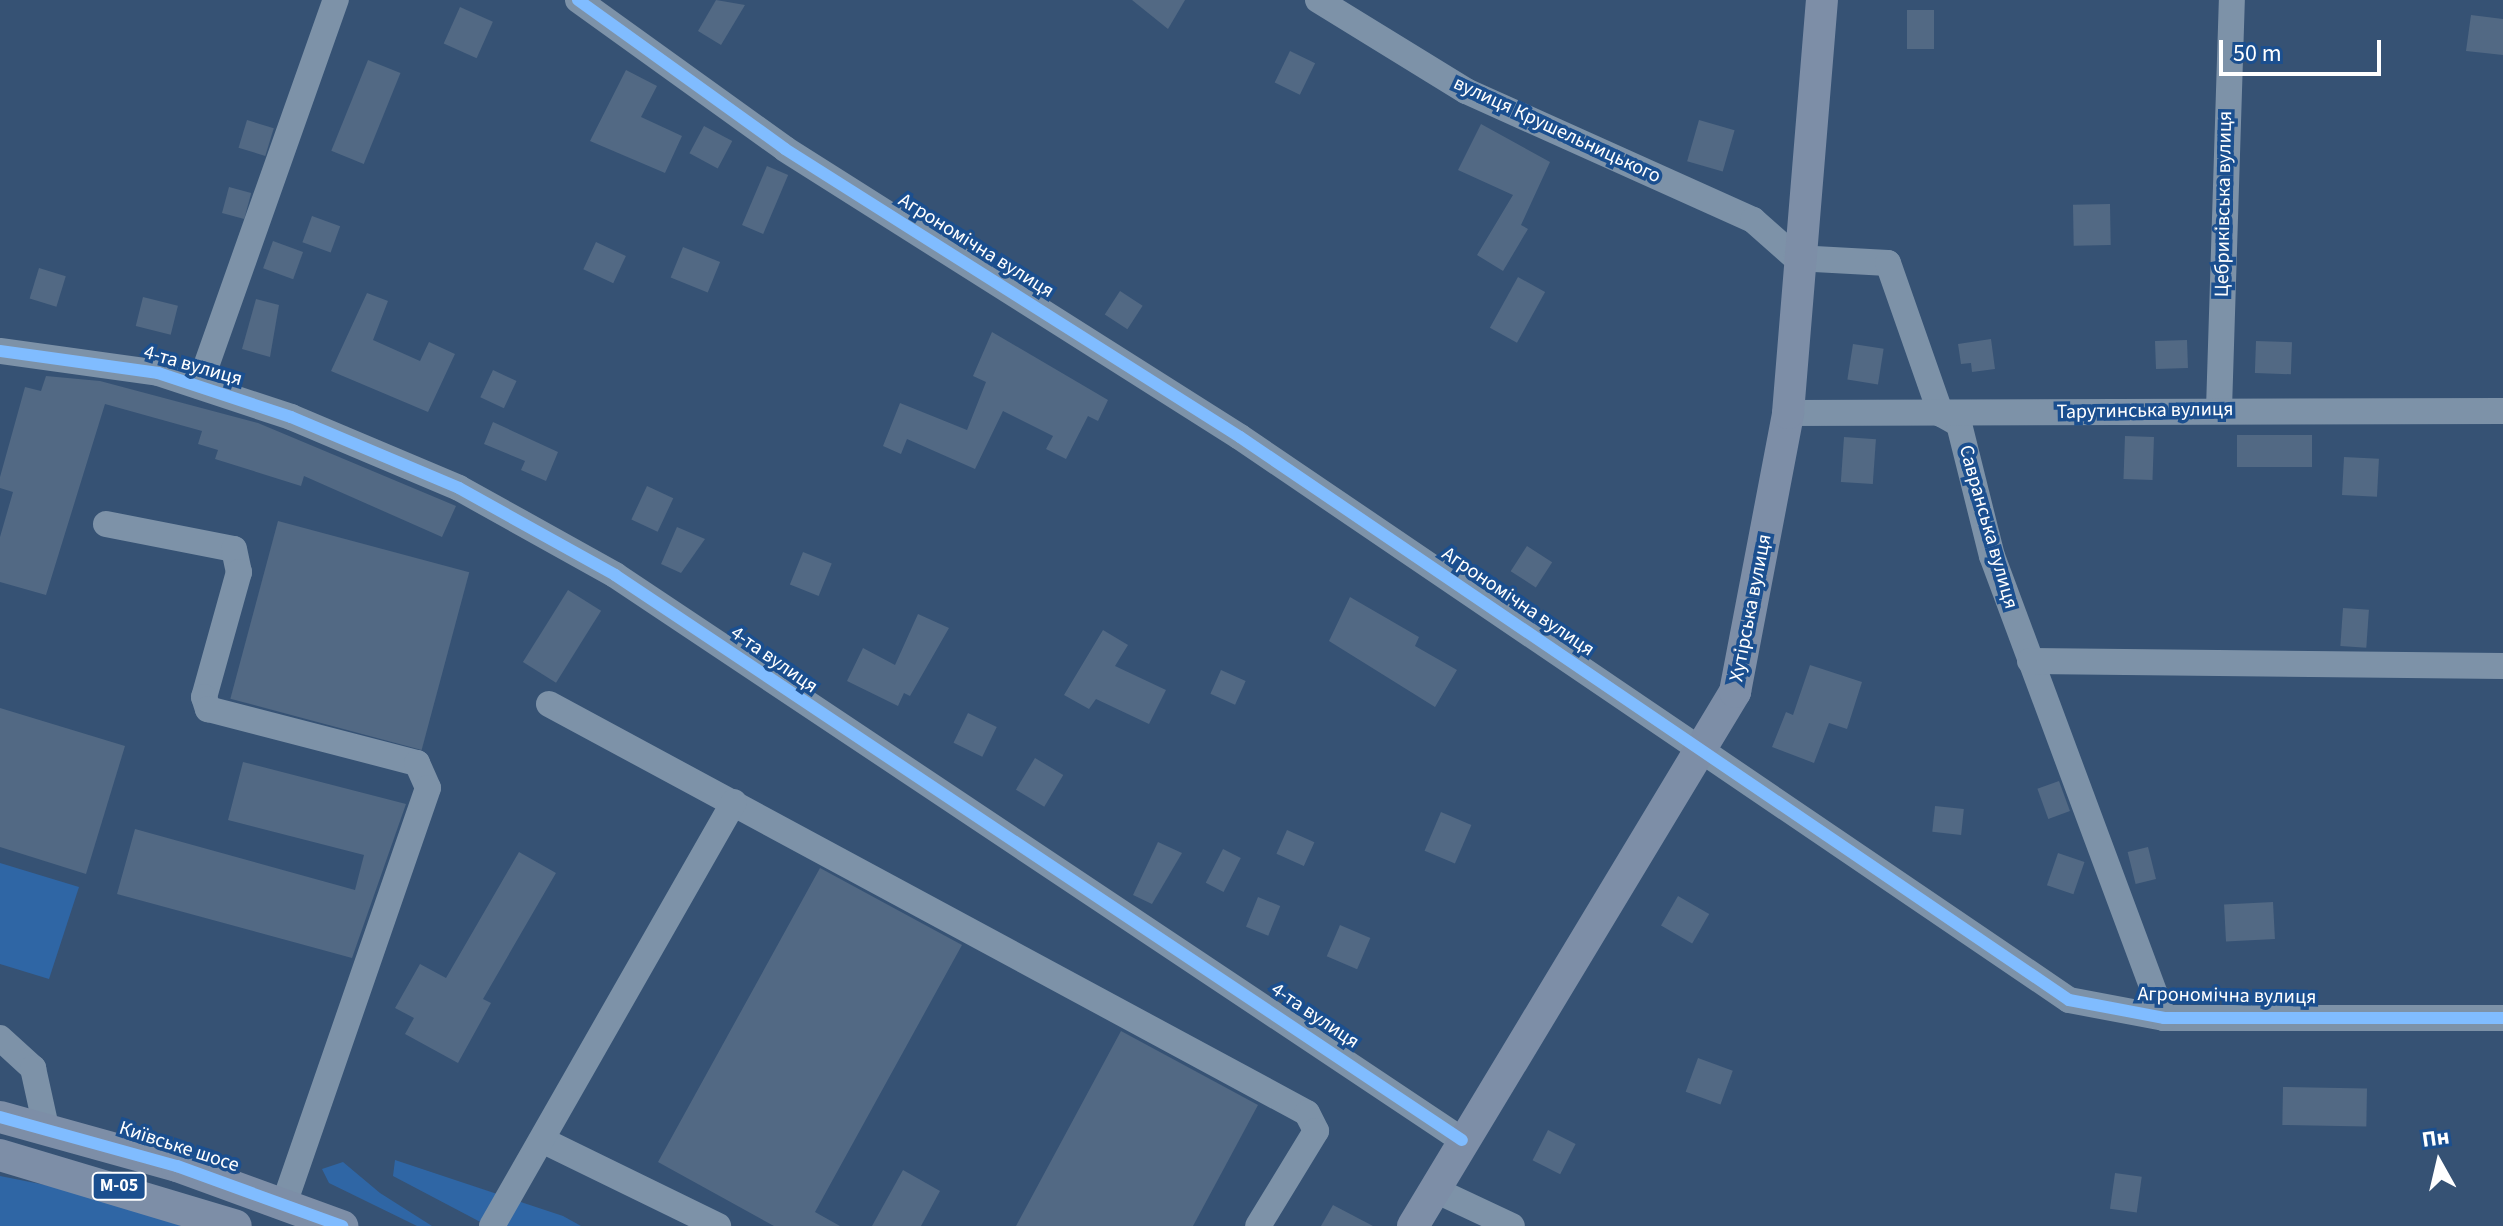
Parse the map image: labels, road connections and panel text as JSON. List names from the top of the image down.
{
  "streets": {
    "main road": ["Хутірська вулиця", "Київське шосе", "М-05"],
    "street": [
      "вулиця Крушельницького",
      "Цебриківська вулиця",
      "Агрономічна вулиця",
      "4-та вулиця",
      "Тарутинська вулиця",
      "Савранська вулиця"
    ]
  },
  "crossings": [
    ["вулиця Крушельницького", "Савранська вулиця"],
    ["вулиця Крушельницького", "Хутірська вулиця"],
    ["Цебриківська вулиця", "Тарутинська вулиця"],
    ["Агрономічна вулиця", "Савранська вулиця"],
    ["Агрономічна вулиця", "Хутірська вулиця"],
    ["4-та вулиця", "Хутірська вулиця"],
    ["Тарутинська вулиця", "Савранська вулиця"],
    ["Тарутинська вулиця", "Хутірська вулиця"],
    ["Савранська вулиця", "Хутірська вулиця"]
  ],
  "scale_bar": "50 m",
  "north": "top"
}
